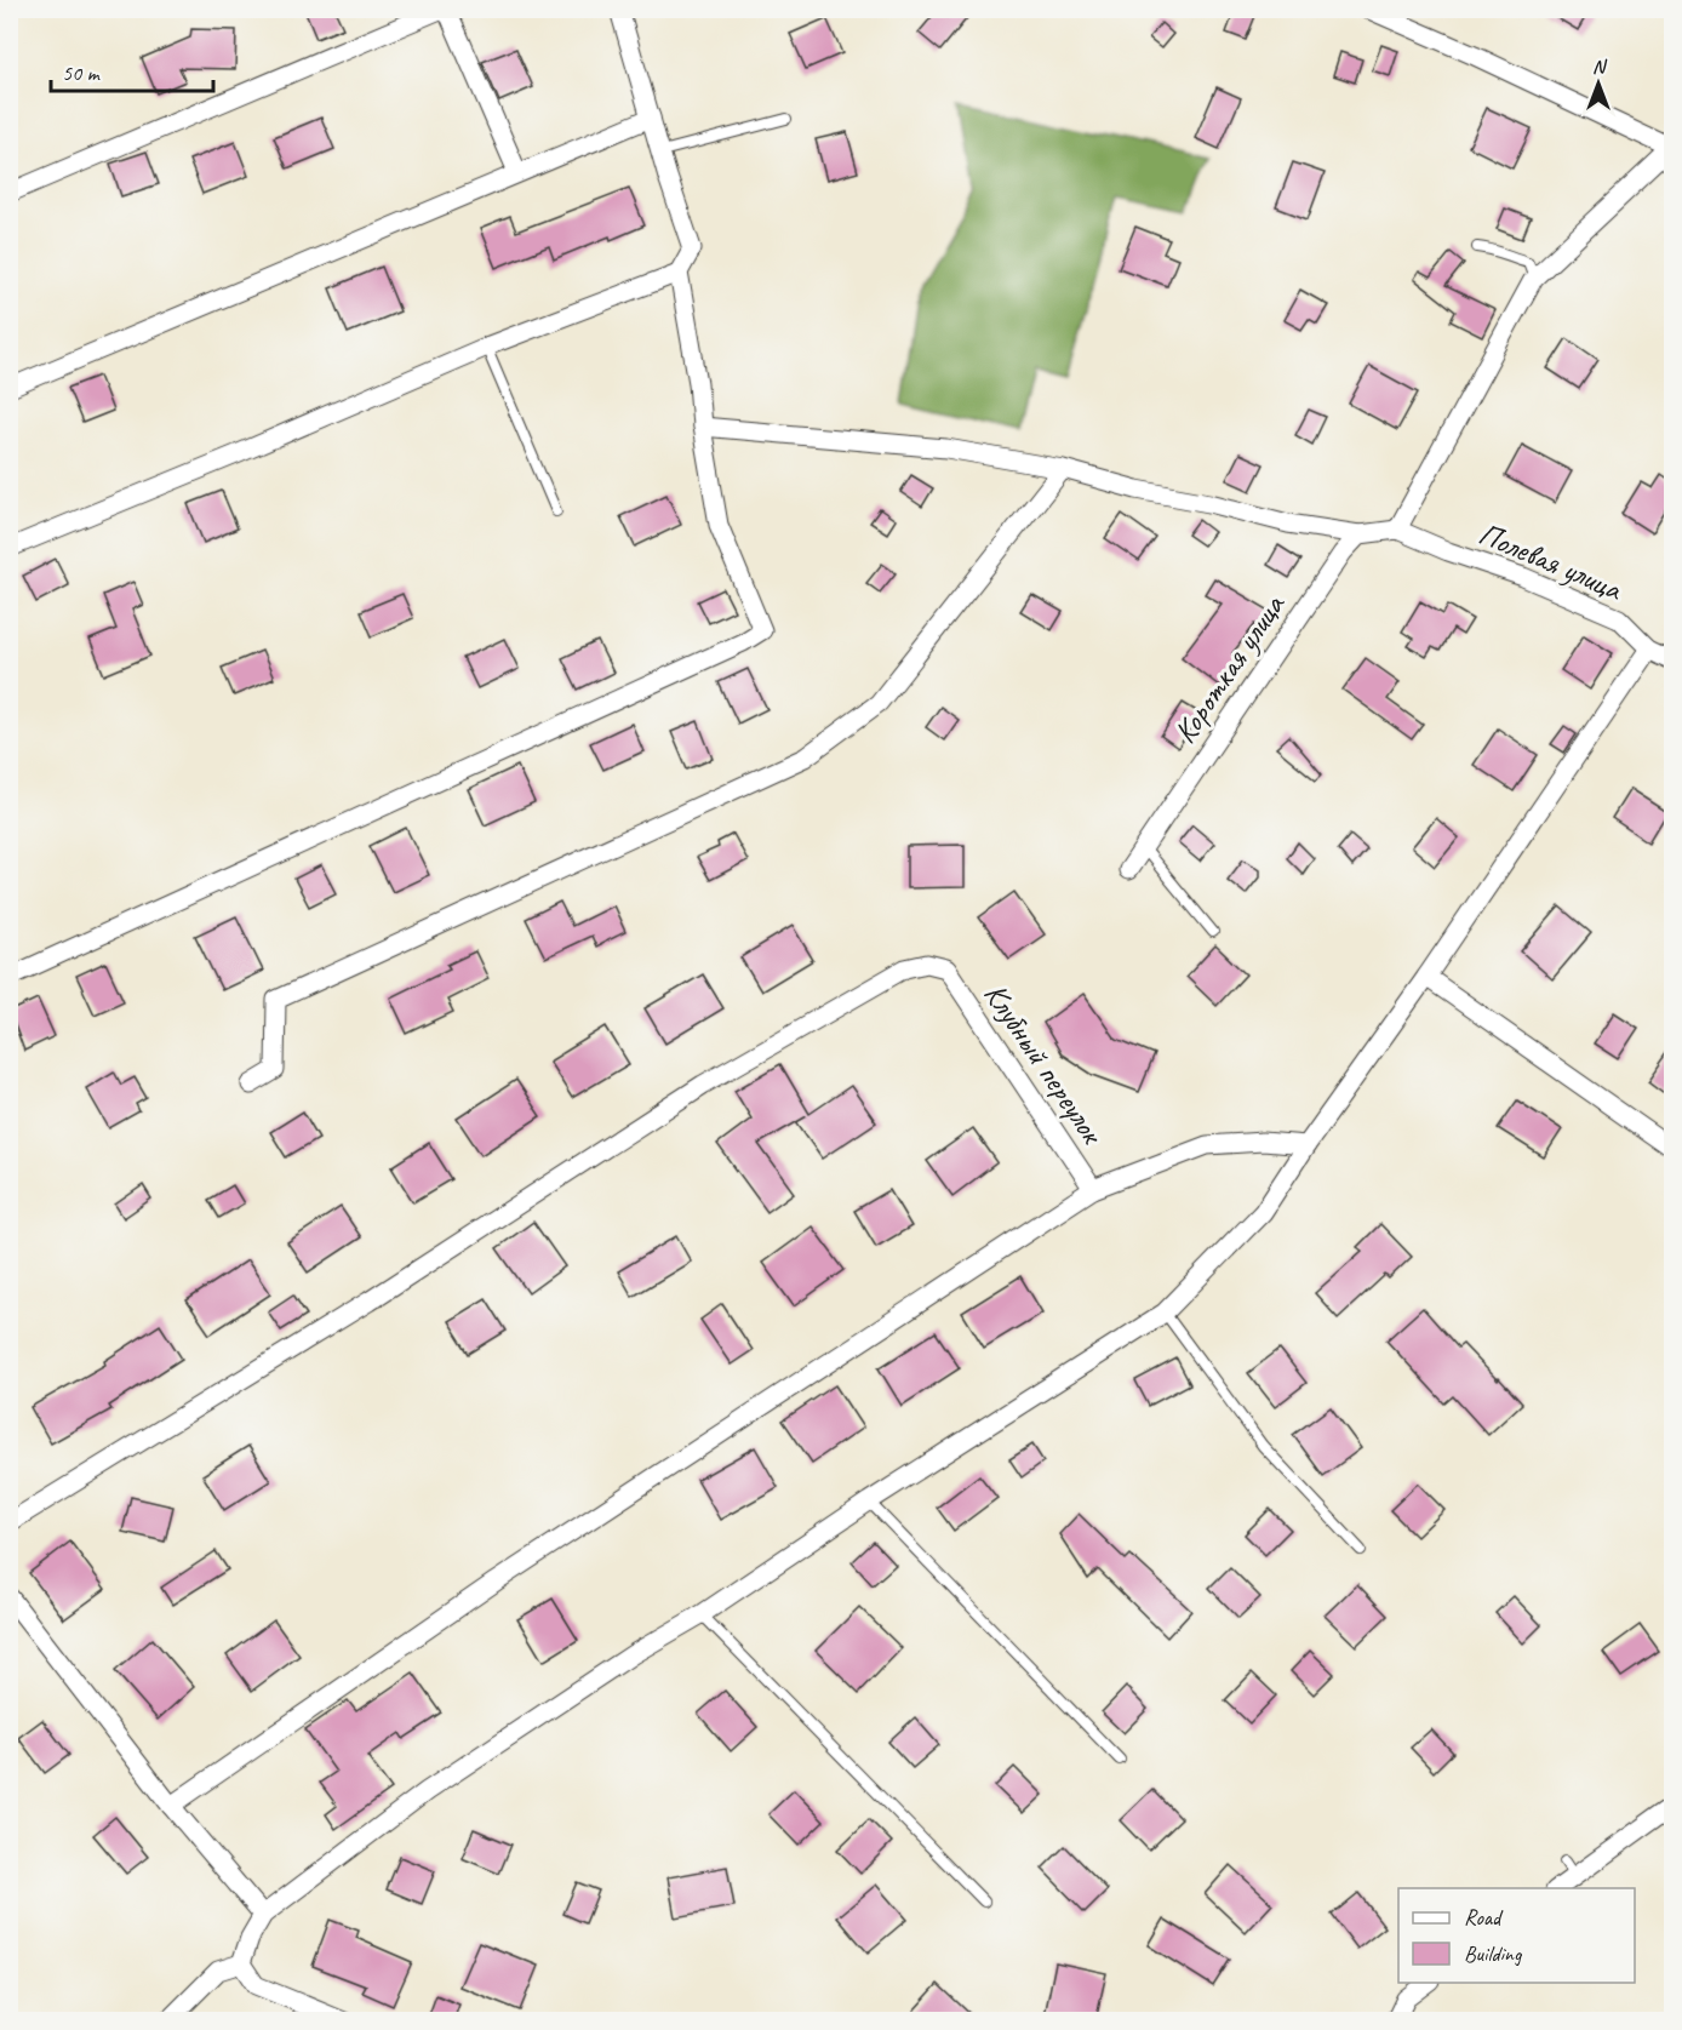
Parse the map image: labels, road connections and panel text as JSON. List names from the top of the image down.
{
  "streets": {
    "street": ["Полевая улица", "Короткая улица", "Клубный переулок"]
  },
  "legend": ["Road", "Building"],
  "scale_bar": "50 m",
  "north": "top"
}
